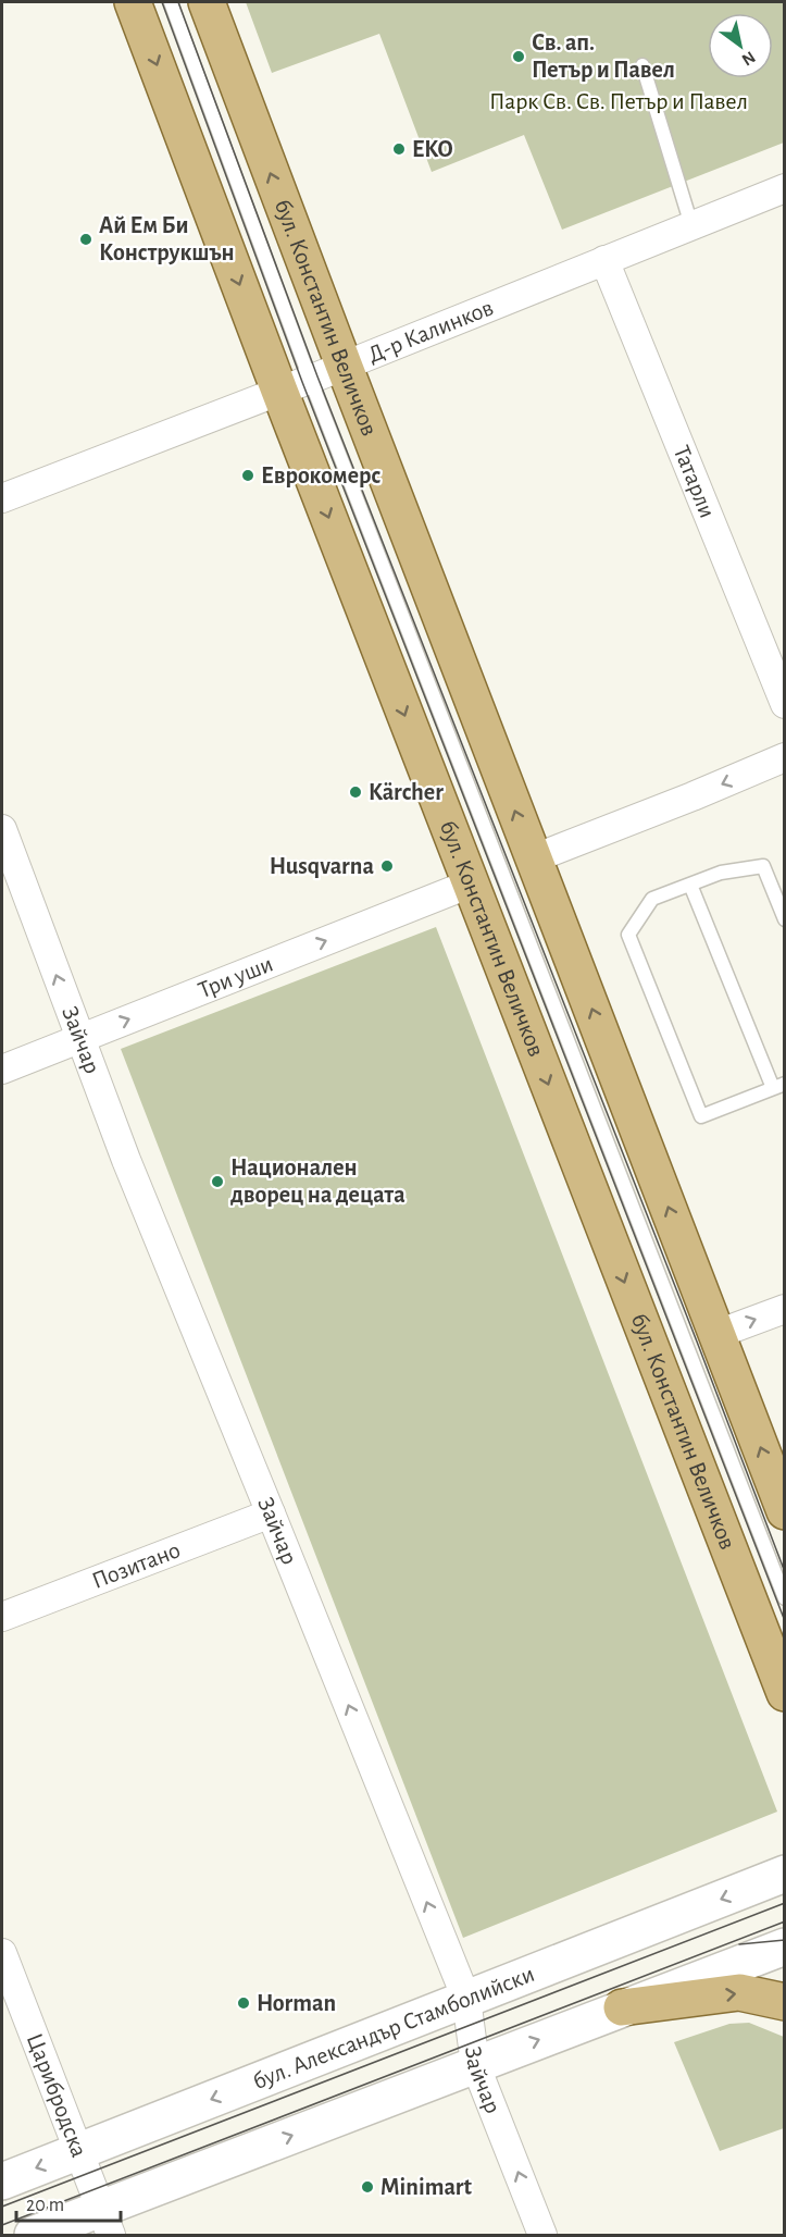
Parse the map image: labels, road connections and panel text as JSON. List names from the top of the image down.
{
  "streets": {
    "main road": ["бул. Константин Величков", "бул. Александър Стамболийски"],
    "street": [
      "Д-р Калинков",
      "Татарли",
      "Три уши",
      "Зайчар",
      "Позитано",
      "Царибродска"
    ]
  },
  "crossings": [
    ["бул. Константин Величков", "Д-р Калинков"],
    ["бул. Константин Величков", "Три уши"],
    ["Д-р Калинков", "Татарли"],
    ["Три уши", "Зайчар"],
    ["Зайчар", "Позитано"],
    ["Зайчар", "бул. Александър Стамболийски"],
    ["бул. Александър Стамболийски", "Царибродска"]
  ],
  "one_way": ["Три уши", "Зайчар"],
  "parks": ["Парк Св. Св. Петър и Павел"],
  "places": [
    "Св. ап. Петър и Павел",
    "EKO",
    "Ай Ем Би Конструкшън",
    "Еврокомерс",
    "Kärcher",
    "Husqvarna",
    "Национален дворец на децата",
    "Horman",
    "Minimart"
  ],
  "scale_bar": "20 m",
  "north": "bottom right"
}
